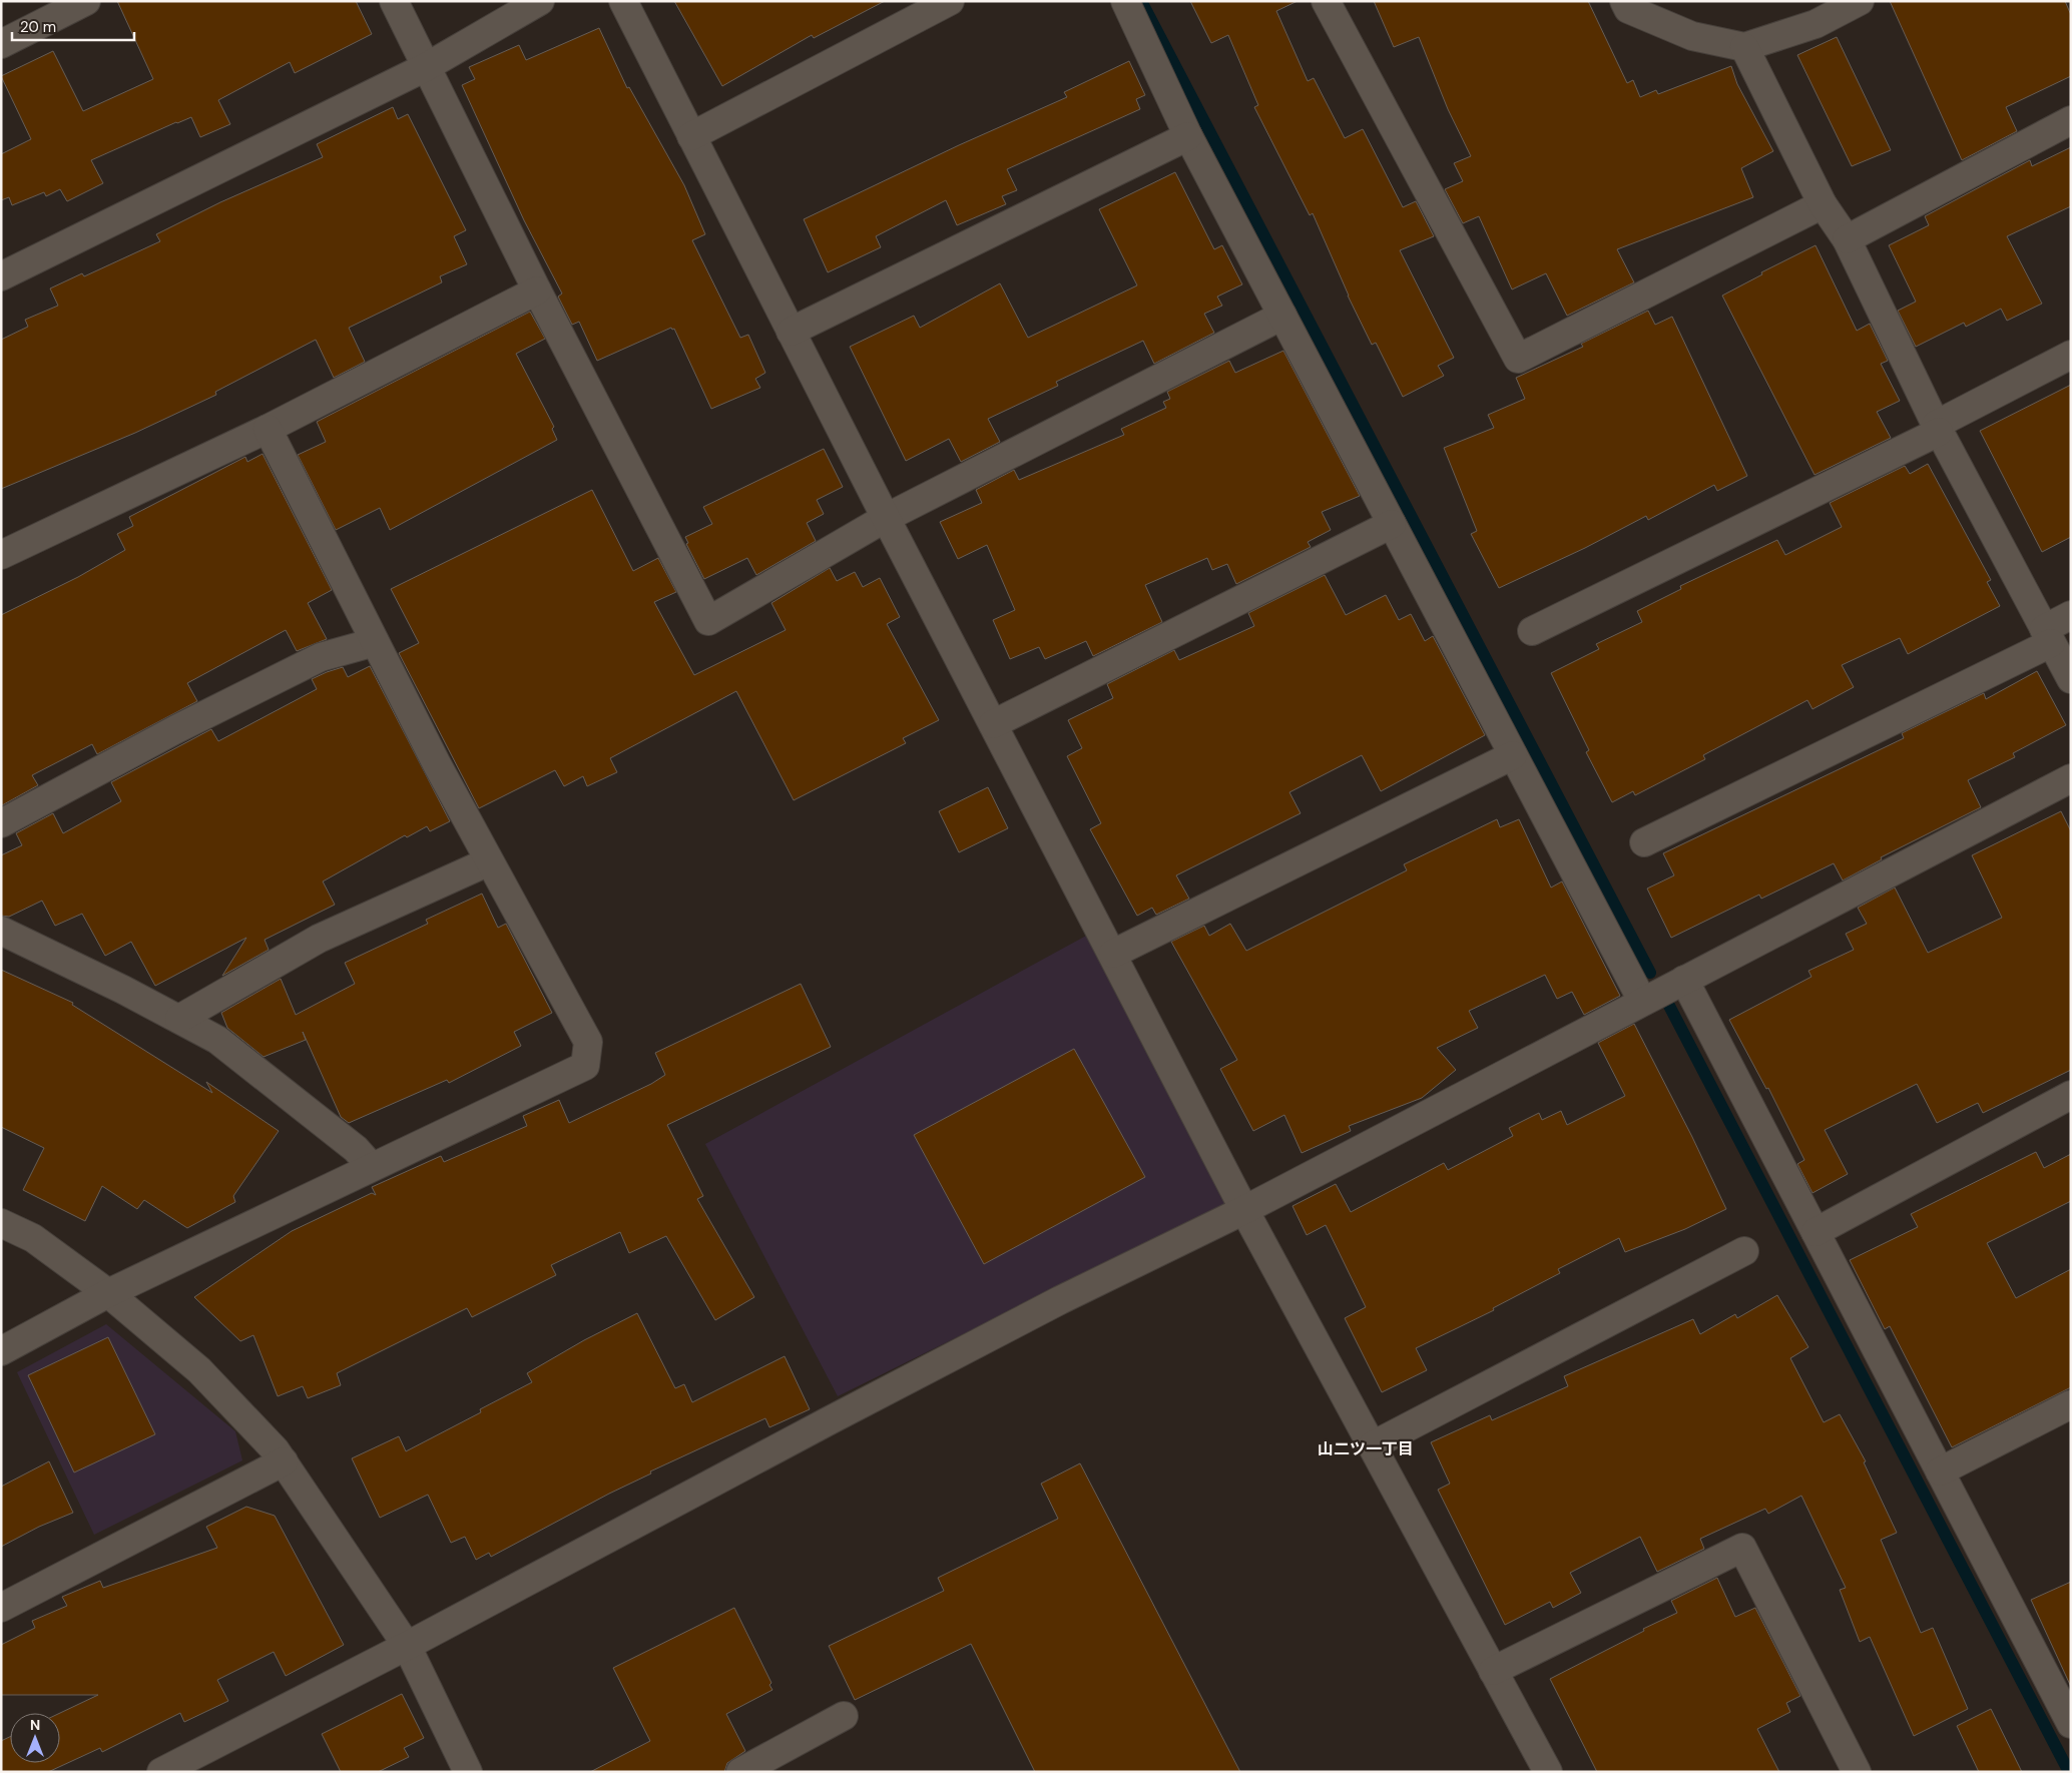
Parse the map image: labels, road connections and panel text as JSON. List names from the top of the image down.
{
  "districts": ["山二ツ一丁目"],
  "scale_bar": "20 m",
  "north": "top"
}
